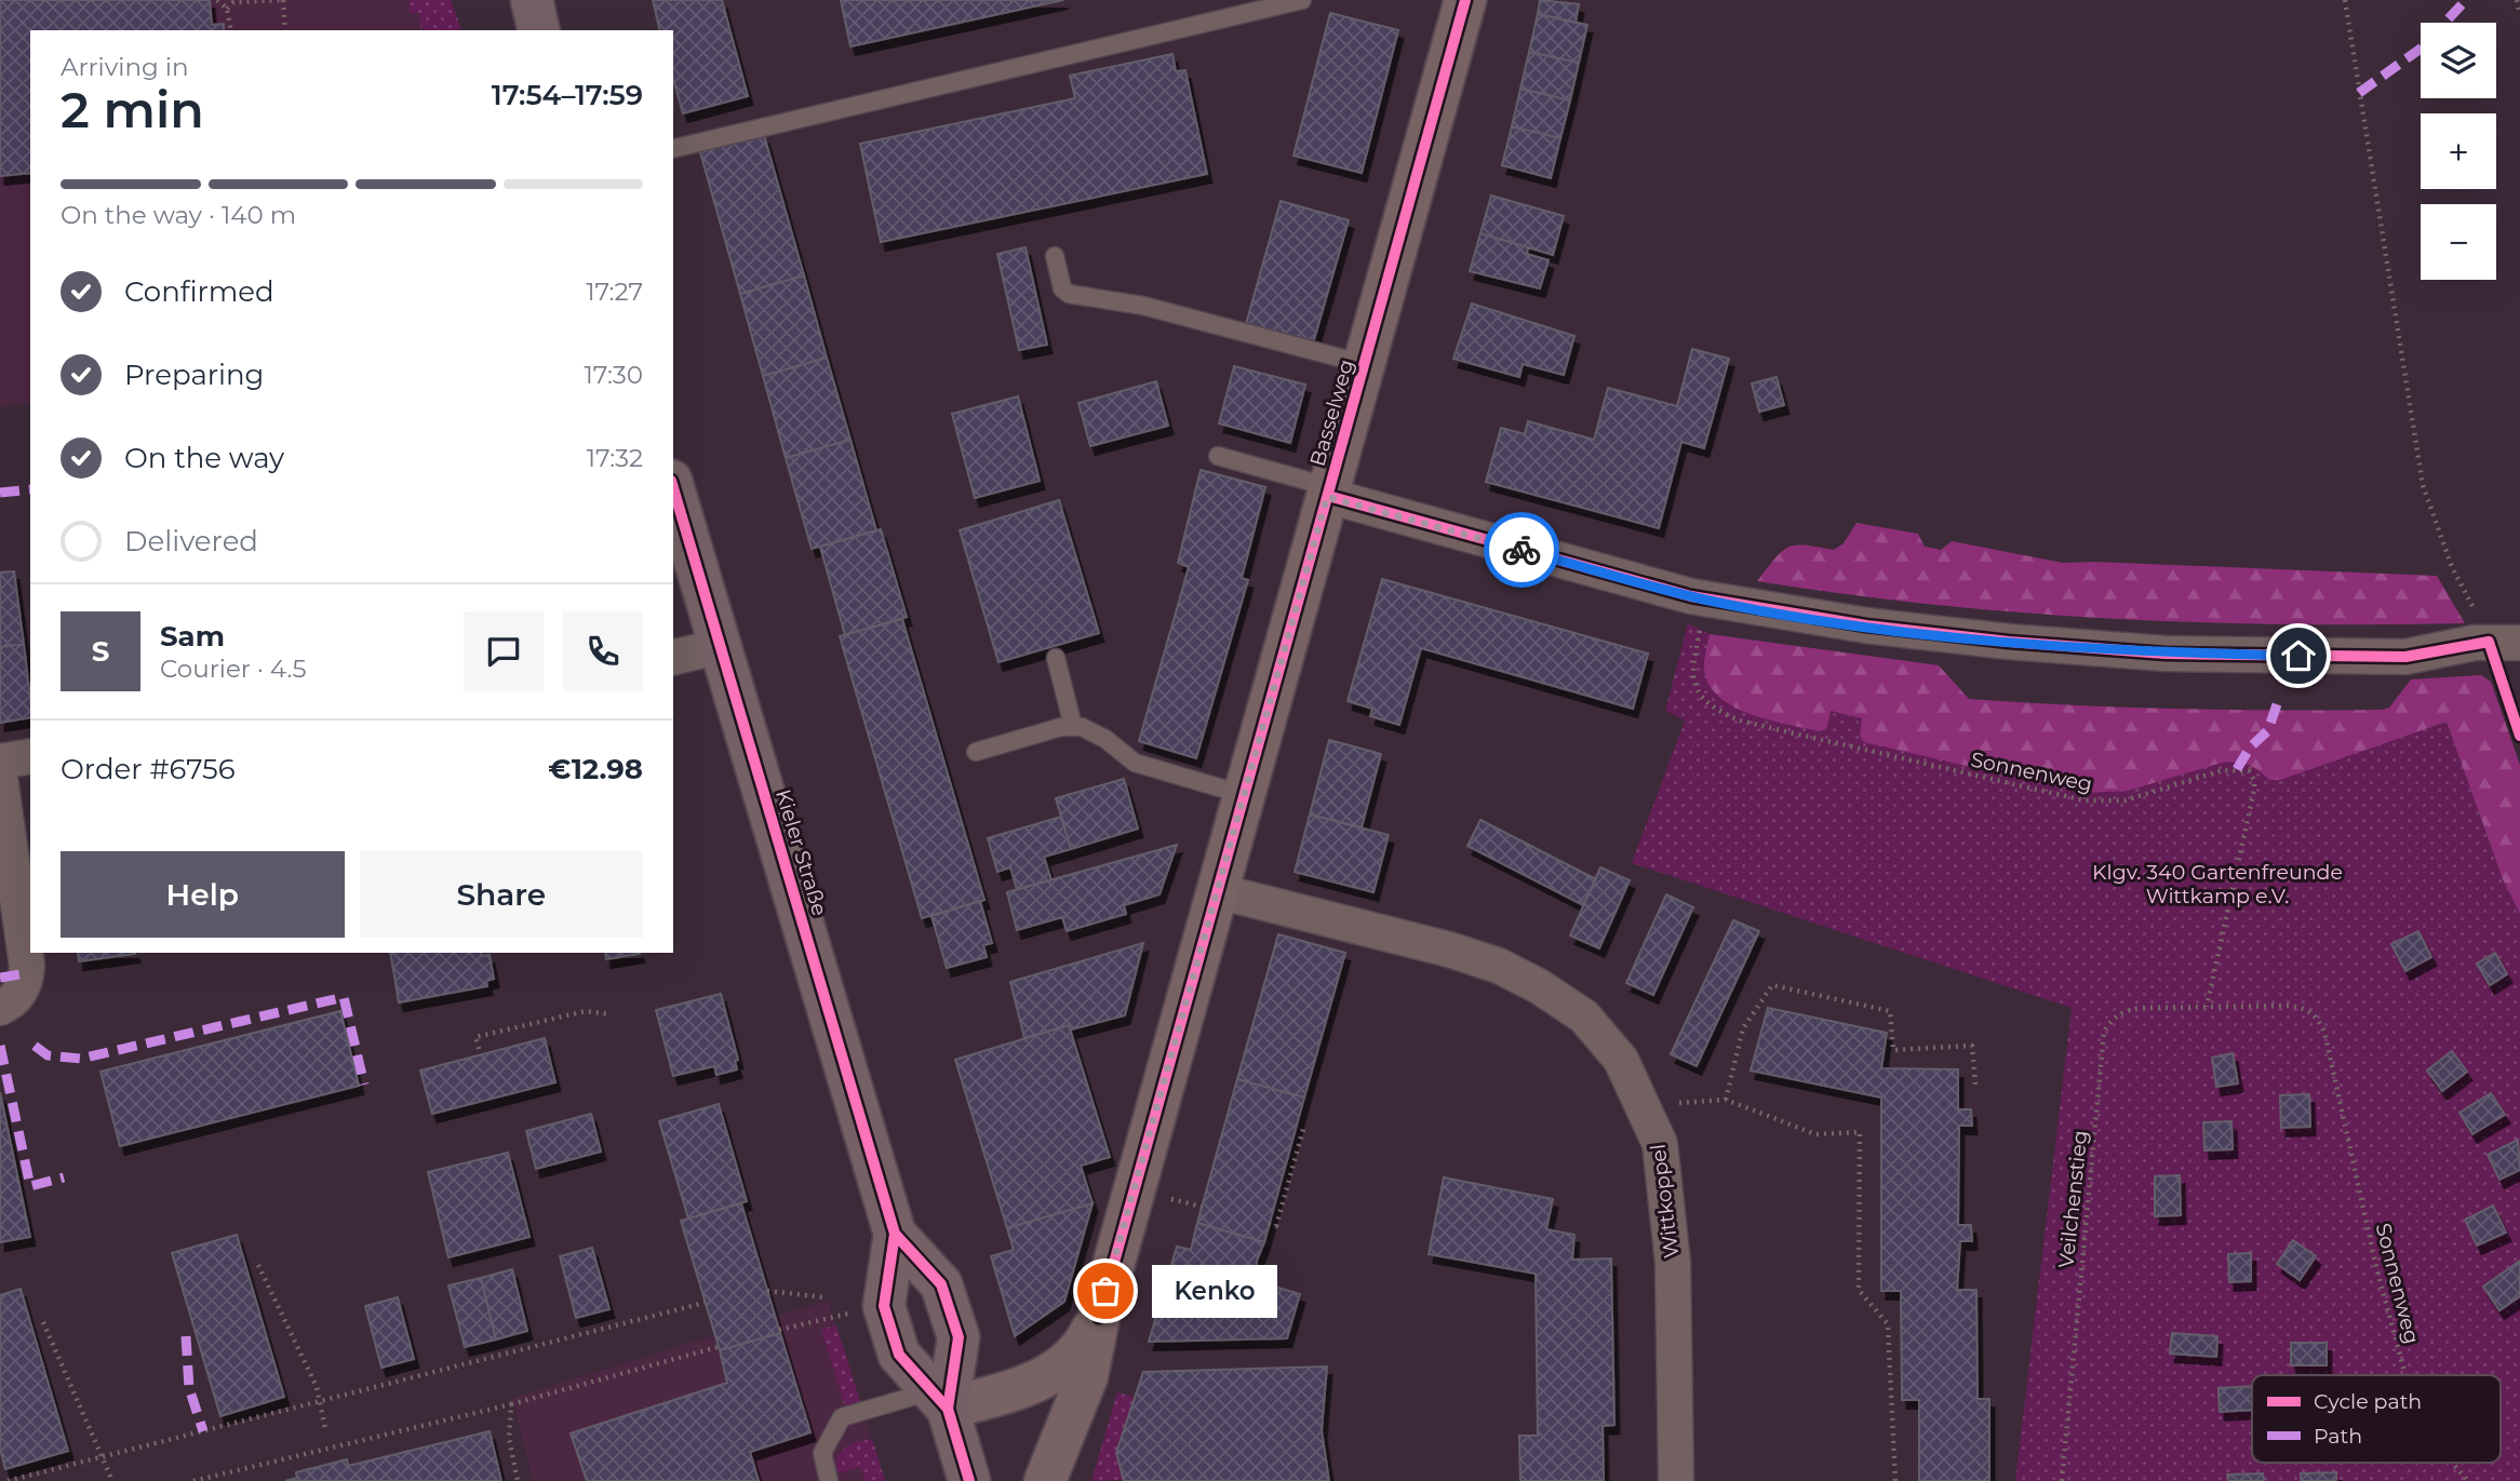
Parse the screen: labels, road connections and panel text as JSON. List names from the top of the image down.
{
  "streets": {
    "main road": ["Kieler Straße"],
    "street": ["Basselweg", "Wittkoppel"],
    "path": ["Sonnenweg", "Veilchenstieg"]
  },
  "crossings": [
    ["Basselweg", "Kieler Straße"],
    ["Basselweg", "Wittkoppel"],
    ["Sonnenweg", "Veilchenstieg"]
  ],
  "parks": ["Klgv. 340 Gartenfreunde Wittkamp e.V."],
  "places": ["Kenko"],
  "legend": ["Cycle path", "Path"],
  "page": {
    "map_buttons": ["+", "−"],
    "heading": ["2 min", "Arriving in", "17:54–17:59"],
    "panel": [
      "Sam",
      "Courier · 4.5",
      "Order #6756",
      "€12.98"
    ],
    "bar": "On the way · 140 m",
    "list": [
      ["Confirmed", "17:27"],
      ["Preparing", "17:30"],
      ["On the way", "17:32"],
      "Delivered"
    ],
    "round": "S",
    "buttons": ["Help", "Share"],
    "bubble": "Kenko"
  }
}
